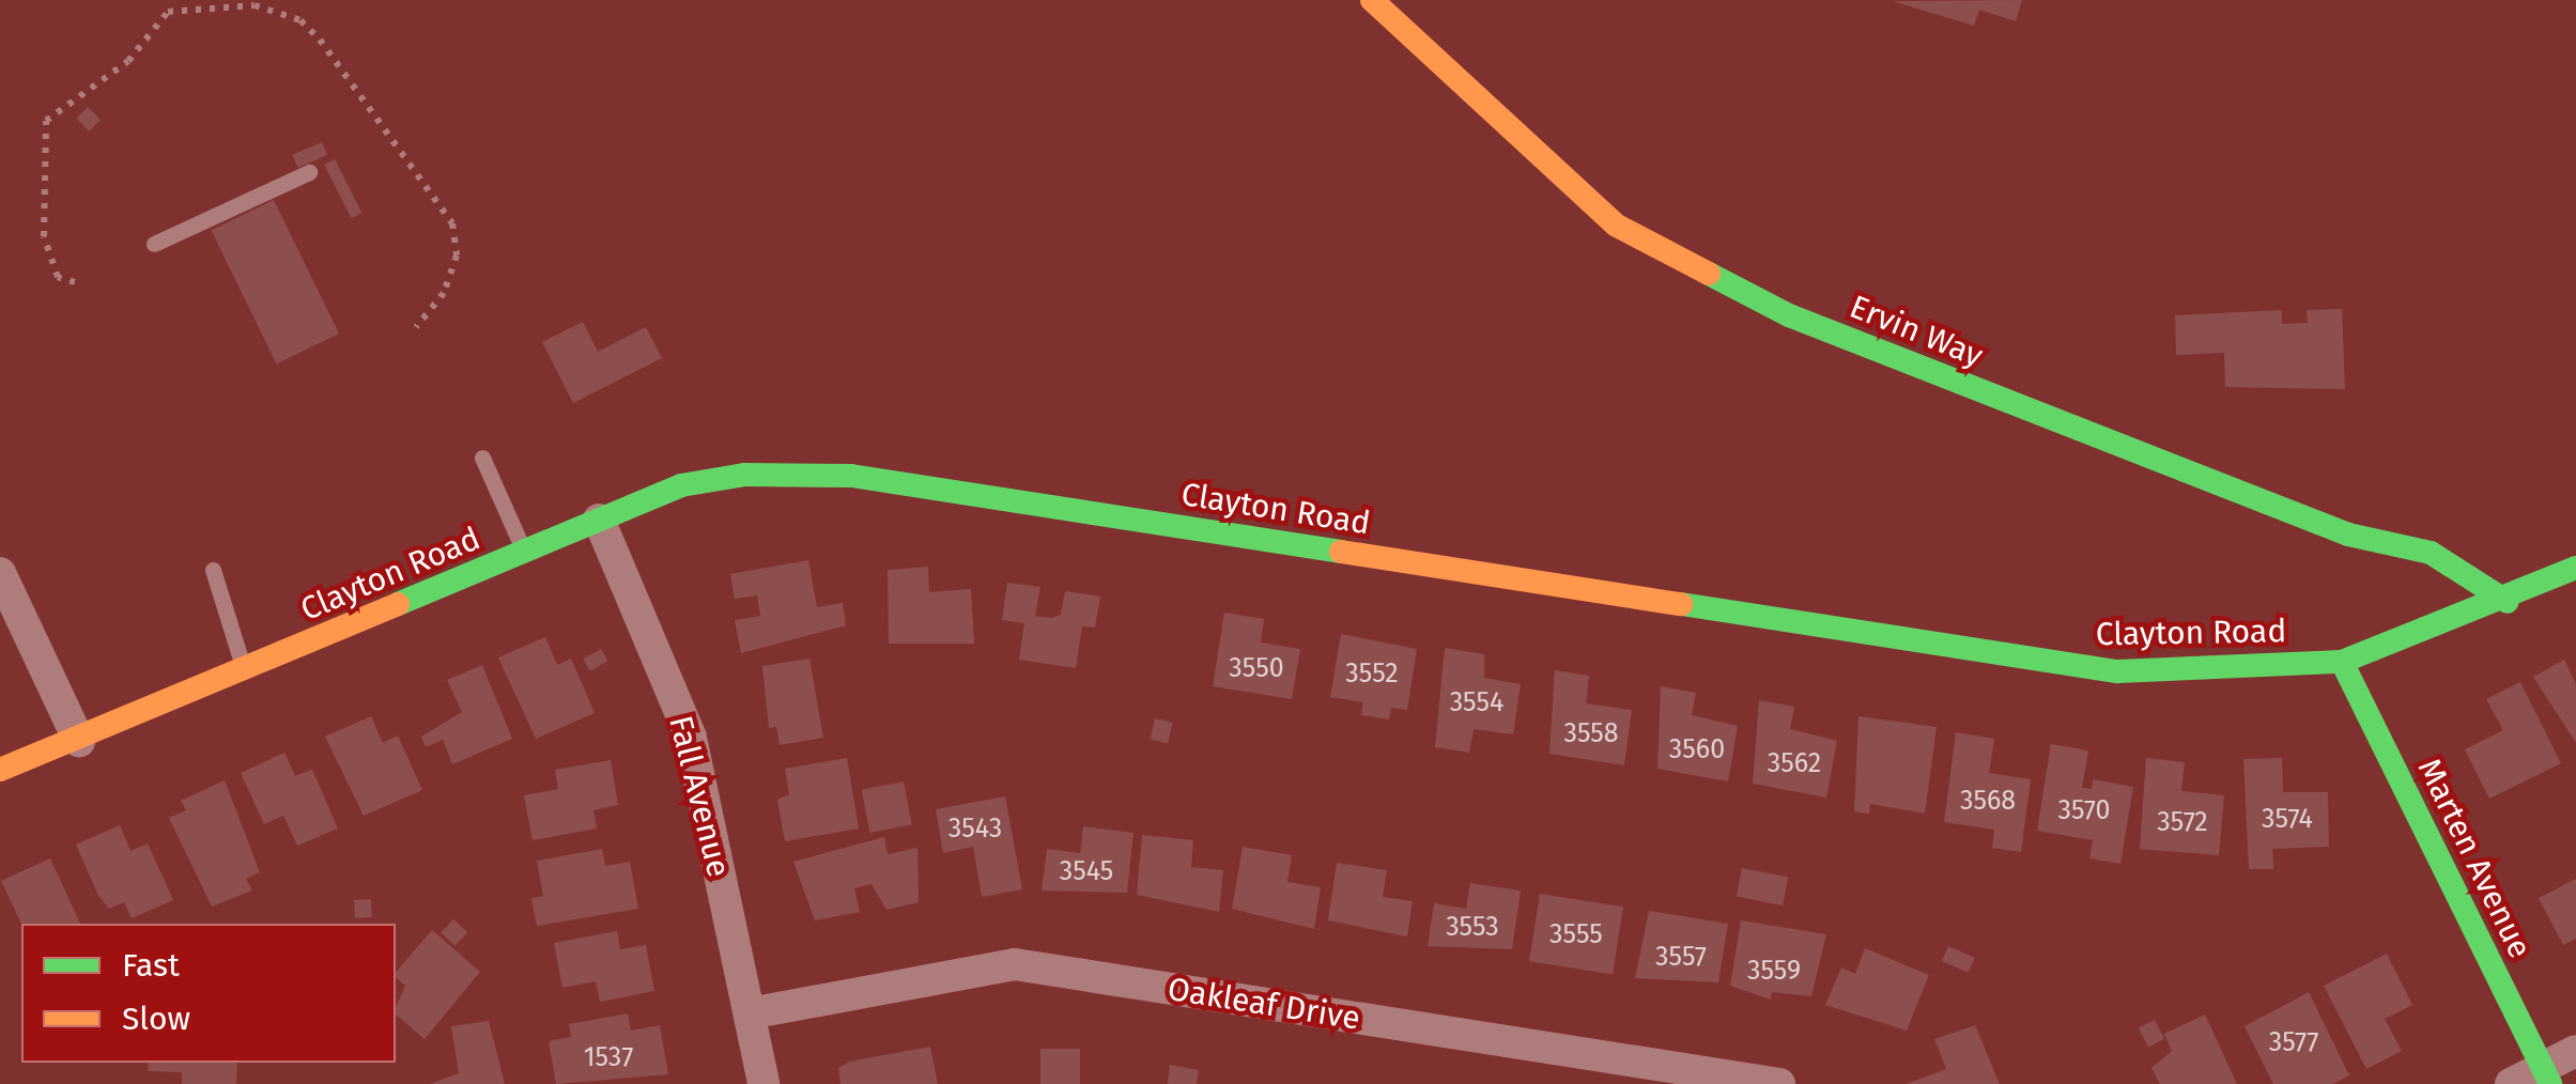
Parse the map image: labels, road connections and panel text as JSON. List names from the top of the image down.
{
  "streets": {
    "street": [
      "Ervin Way",
      "Clayton Road",
      "Fall Avenue",
      "Marten Avenue",
      "Oakleaf Drive"
    ]
  },
  "crossings": [
    ["Ervin Way", "Clayton Road"],
    ["Clayton Road", "Fall Avenue"],
    ["Clayton Road", "Marten Avenue"],
    ["Fall Avenue", "Oakleaf Drive"]
  ],
  "house_numbers": [
    "3550",
    "3552",
    "3554",
    "3558",
    "3560",
    "3562",
    "3568",
    "3570",
    "3574",
    "3572",
    "3543",
    "3545",
    "3553",
    "3555",
    "3557",
    "3559",
    "3577",
    "1537"
  ],
  "legend": ["Fast", "Slow"]
}
